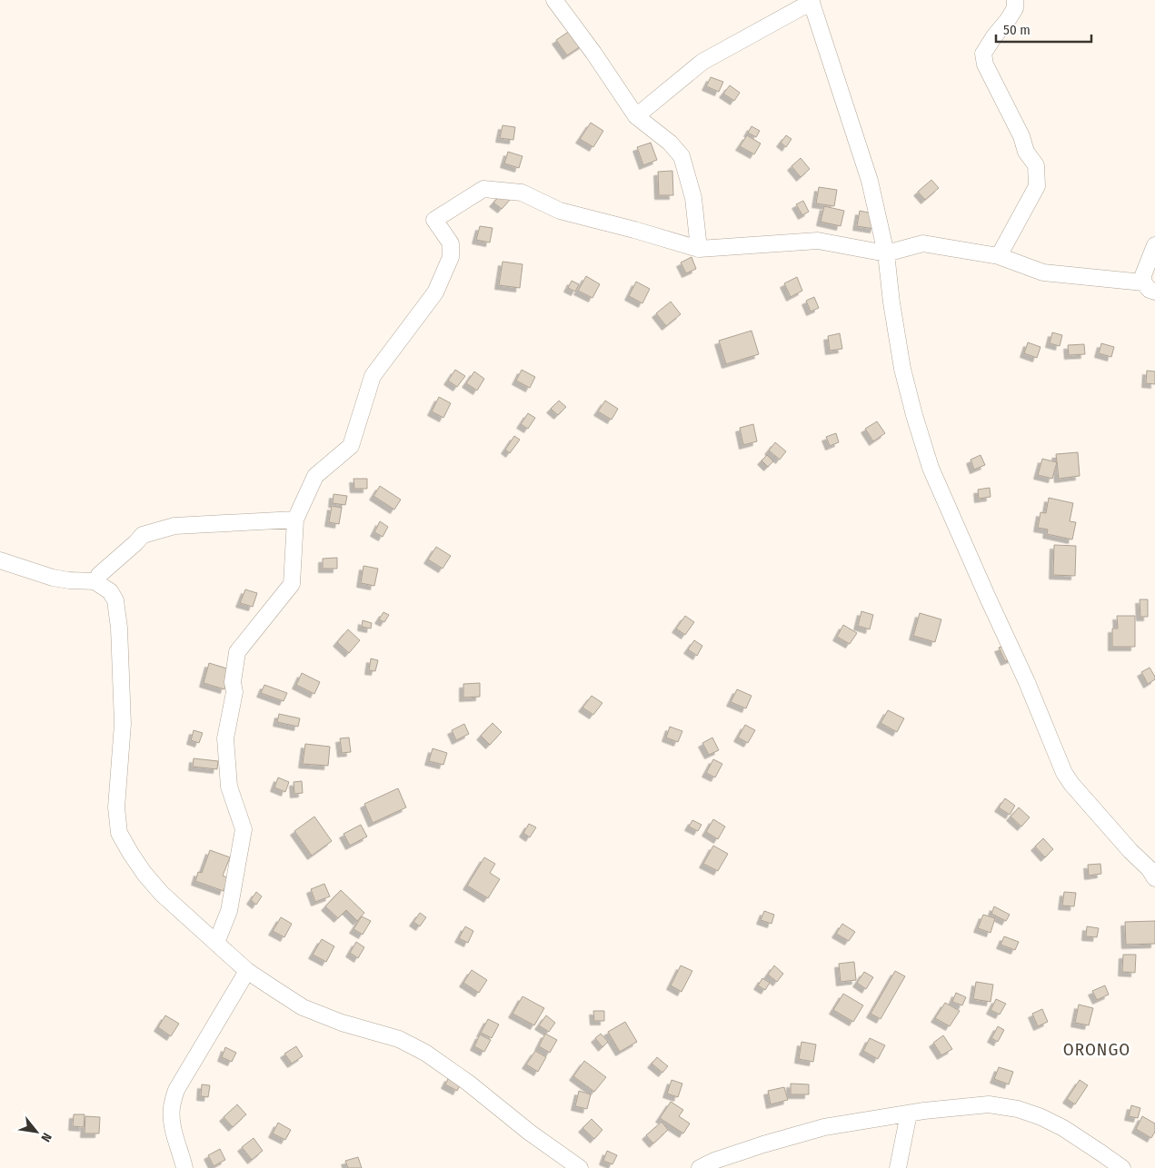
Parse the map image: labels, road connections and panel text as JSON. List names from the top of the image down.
{
  "districts": ["ORONGO"],
  "scale_bar": "50 m",
  "north": "bottom right"
}
